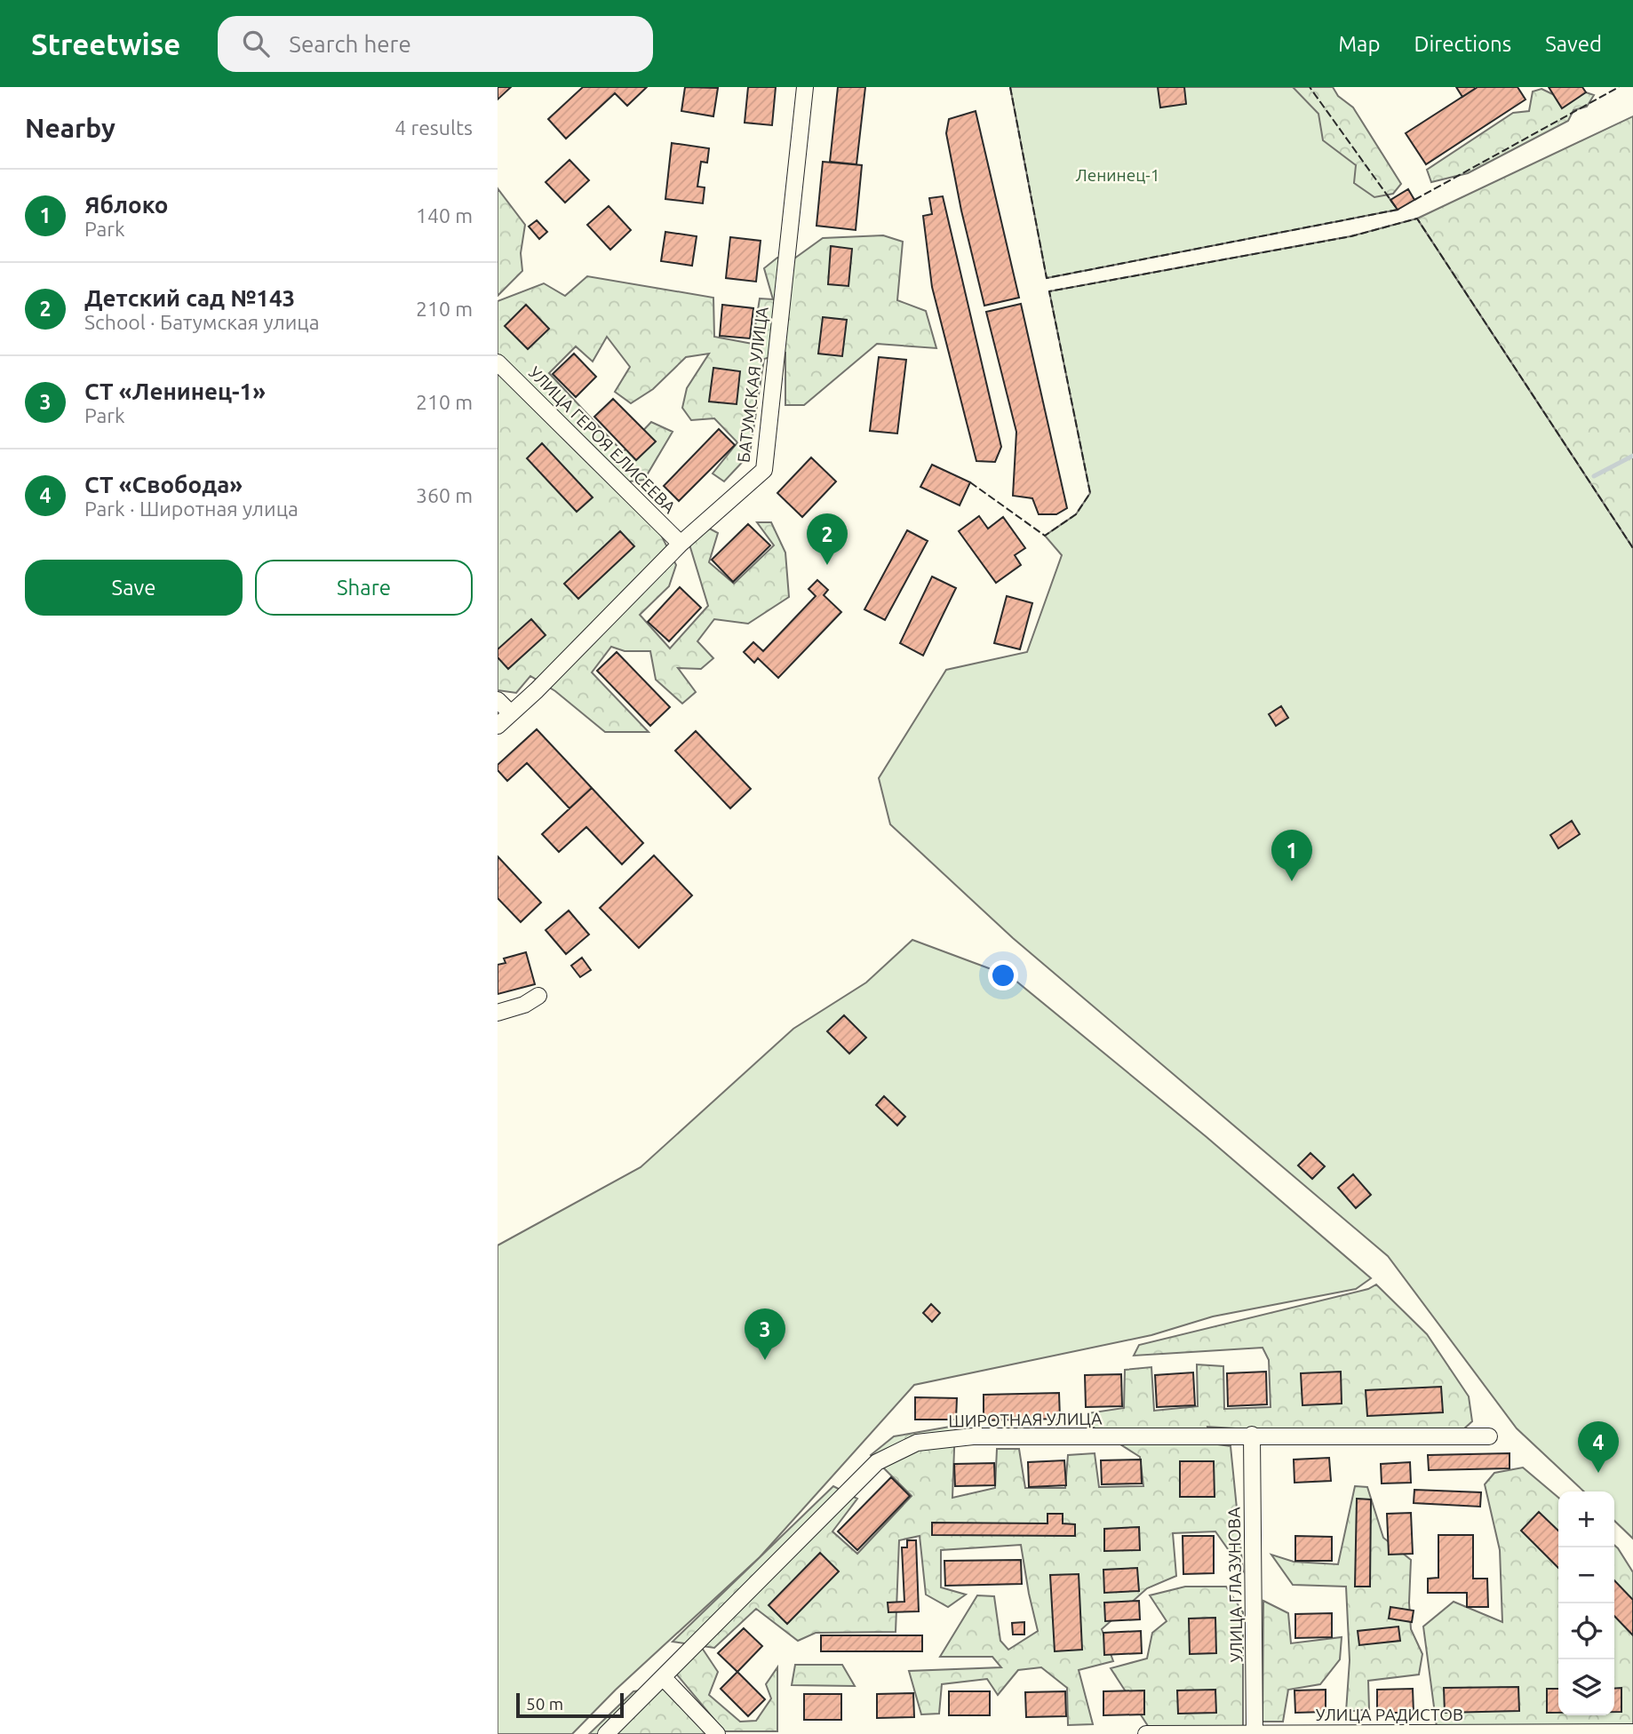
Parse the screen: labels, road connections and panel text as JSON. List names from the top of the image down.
{
  "streets": {
    "street": [
      "БАТУМСКАЯ УЛИЦА",
      "УЛИЦА ГЕРОЯ ЕЛИСЕЕВА",
      "ШИРОТНАЯ УЛИЦА",
      "УЛИЦА ГЛАЗУНОВА",
      "УЛИЦА РАДИСТОВ"
    ]
  },
  "crossings": [
    ["БАТУМСКАЯ УЛИЦА", "УЛИЦА ГЕРОЯ ЕЛИСЕЕВА"],
    ["ШИРОТНАЯ УЛИЦА", "УЛИЦА ГЛАЗУНОВА"],
    ["УЛИЦА ГЛАЗУНОВА", "УЛИЦА РАДИСТОВ"]
  ],
  "parks": ["Ленинец-1"],
  "scale_bar": "50 m",
  "page": {
    "header": "Streetwise",
    "search": "Search here",
    "nav": ["Map", "Directions", "Saved"],
    "heading": ["Nearby", "4 results"],
    "list": [
      {
        "mark": "1",
        "name": "Яблоко",
        "note": "Park",
        "value": "140 m"
      },
      {
        "mark": "2",
        "name": "Детский сад №143",
        "note": "School · Батумская улица",
        "value": "210 m"
      },
      {
        "mark": "3",
        "name": "СТ «Ленинец-1»",
        "note": "Park",
        "value": "210 m"
      },
      {
        "mark": "4",
        "name": "СТ «Свобода»",
        "note": "Park · Широтная улица",
        "value": "360 m"
      }
    ],
    "pins": [
      "2",
      "1",
      "3",
      "4"
    ],
    "buttons": ["Save", "Share"],
    "map_buttons": ["+", "−"],
    "scale": "50 m"
  }
}
